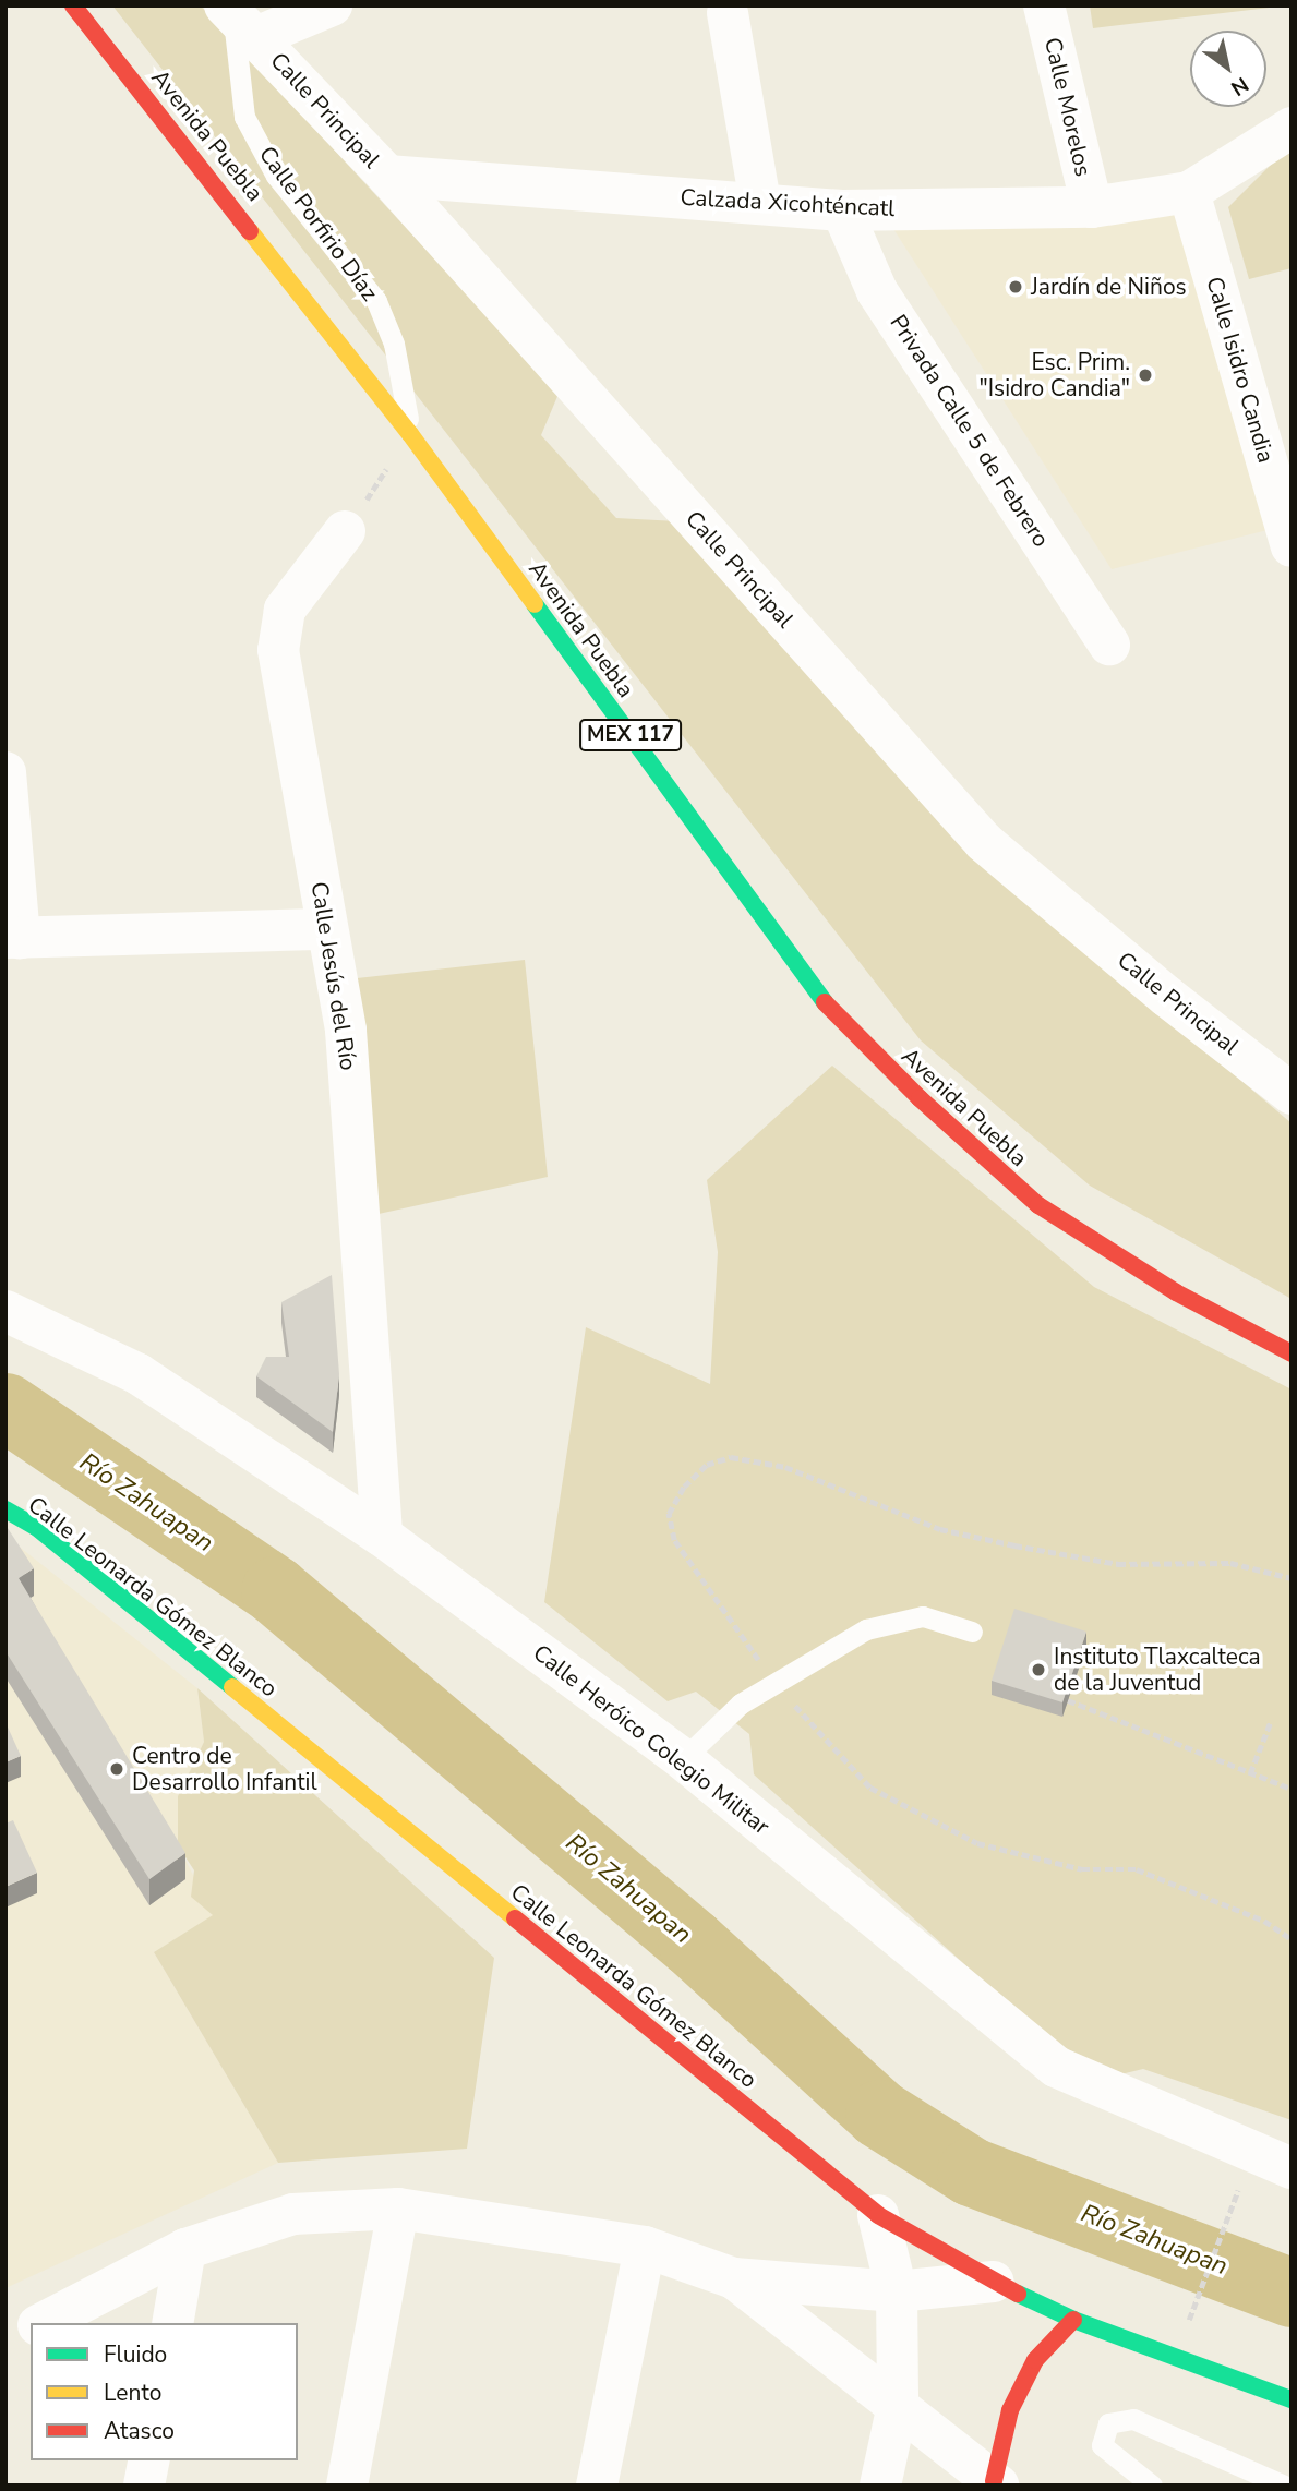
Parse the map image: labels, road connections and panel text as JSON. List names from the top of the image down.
{
  "streets": {
    "main road": ["Avenida Puebla", "MEX 117", "Calle Leonarda Gómez Blanco"],
    "street": [
      "Calle Morelos",
      "Calle Principal",
      "Calzada Xicohténcatl",
      "Calle Isidro Candia",
      "Privada Calle 5 de Febrero",
      "Calle Jesús del Río",
      "Calle Heróico Colegio Militar"
    ],
    "lane": ["Calle Porfirio Díaz"]
  },
  "crossings": [
    ["Calle Morelos", "Calzada Xicohténcatl"],
    ["Calle Principal", "Calzada Xicohténcatl"],
    ["Calle Principal", "Calle Porfirio Díaz"],
    ["Avenida Puebla", "Calle Porfirio Díaz"],
    ["Calzada Xicohténcatl", "Calle Isidro Candia"],
    ["Calzada Xicohténcatl", "Privada Calle 5 de Febrero"],
    ["Calle Jesús del Río", "Calle Heróico Colegio Militar"]
  ],
  "water": ["Río Zahuapan"],
  "places": [
    "Jardín de Niños",
    "Esc. Prim. \"Isidro Candia\"",
    "Instituto Tlaxcalteca de la Juventud",
    "Centro de Desarrollo Infantil"
  ],
  "legend": ["Fluido", "Lento", "Atasco"],
  "north": "bottom right"
}
